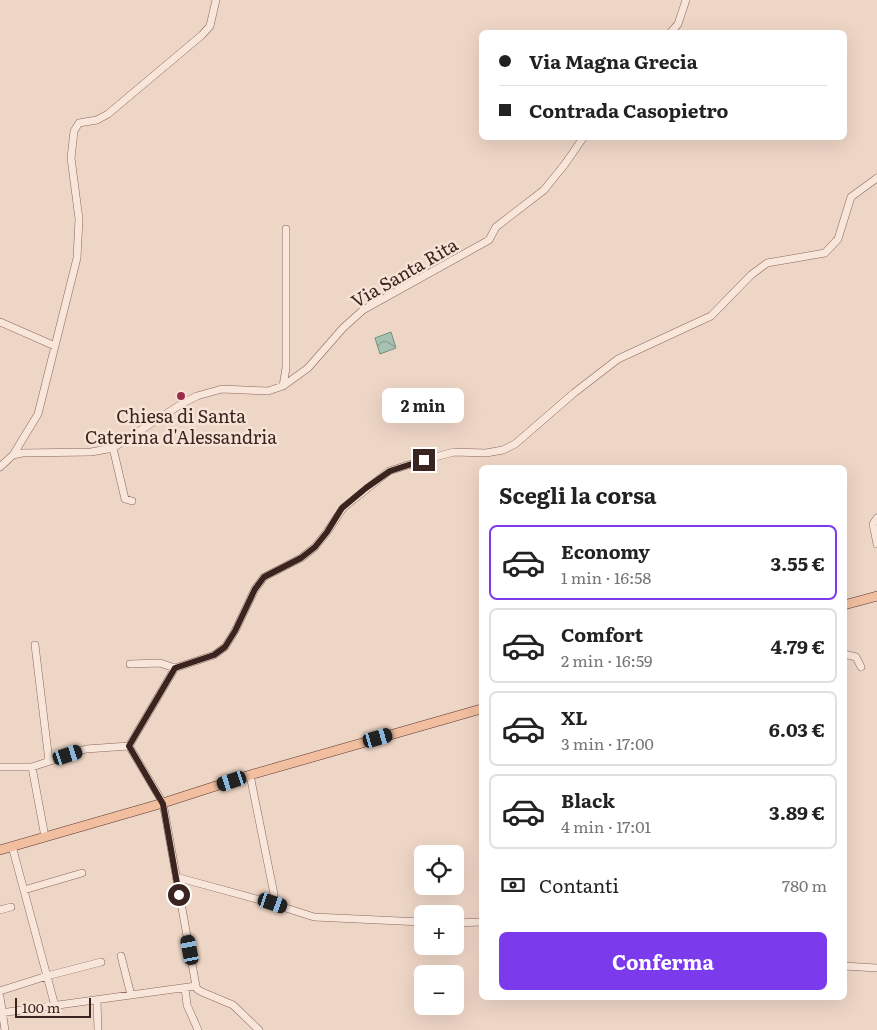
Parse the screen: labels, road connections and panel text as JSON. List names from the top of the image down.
{
  "streets": {
    "street": ["Via Santa Rita"]
  },
  "places": ["Chiesa di Santa Caterina d'Alessandria"],
  "scale_bar": "100 m",
  "page": {
    "banner": ["Via Magna Grecia", "Contrada Casopietro"],
    "bubble": "2 min",
    "heading": "Scegli la corsa",
    "list": [
      {
        "name": "Economy",
        "note": "1 min · 16:58",
        "value": "3.55 €"
      },
      {
        "name": "Comfort",
        "note": "2 min · 16:59",
        "value": "4.79 €"
      },
      {
        "name": "XL",
        "note": "3 min · 17:00",
        "value": "6.03 €"
      },
      {
        "name": "Black",
        "note": "4 min · 17:01",
        "value": "3.89 €"
      }
    ],
    "map_buttons": ["+", "−"],
    "pay": ["Contanti", "780 m"],
    "buttons": "Conferma",
    "scale": "100 m"
  }
}
